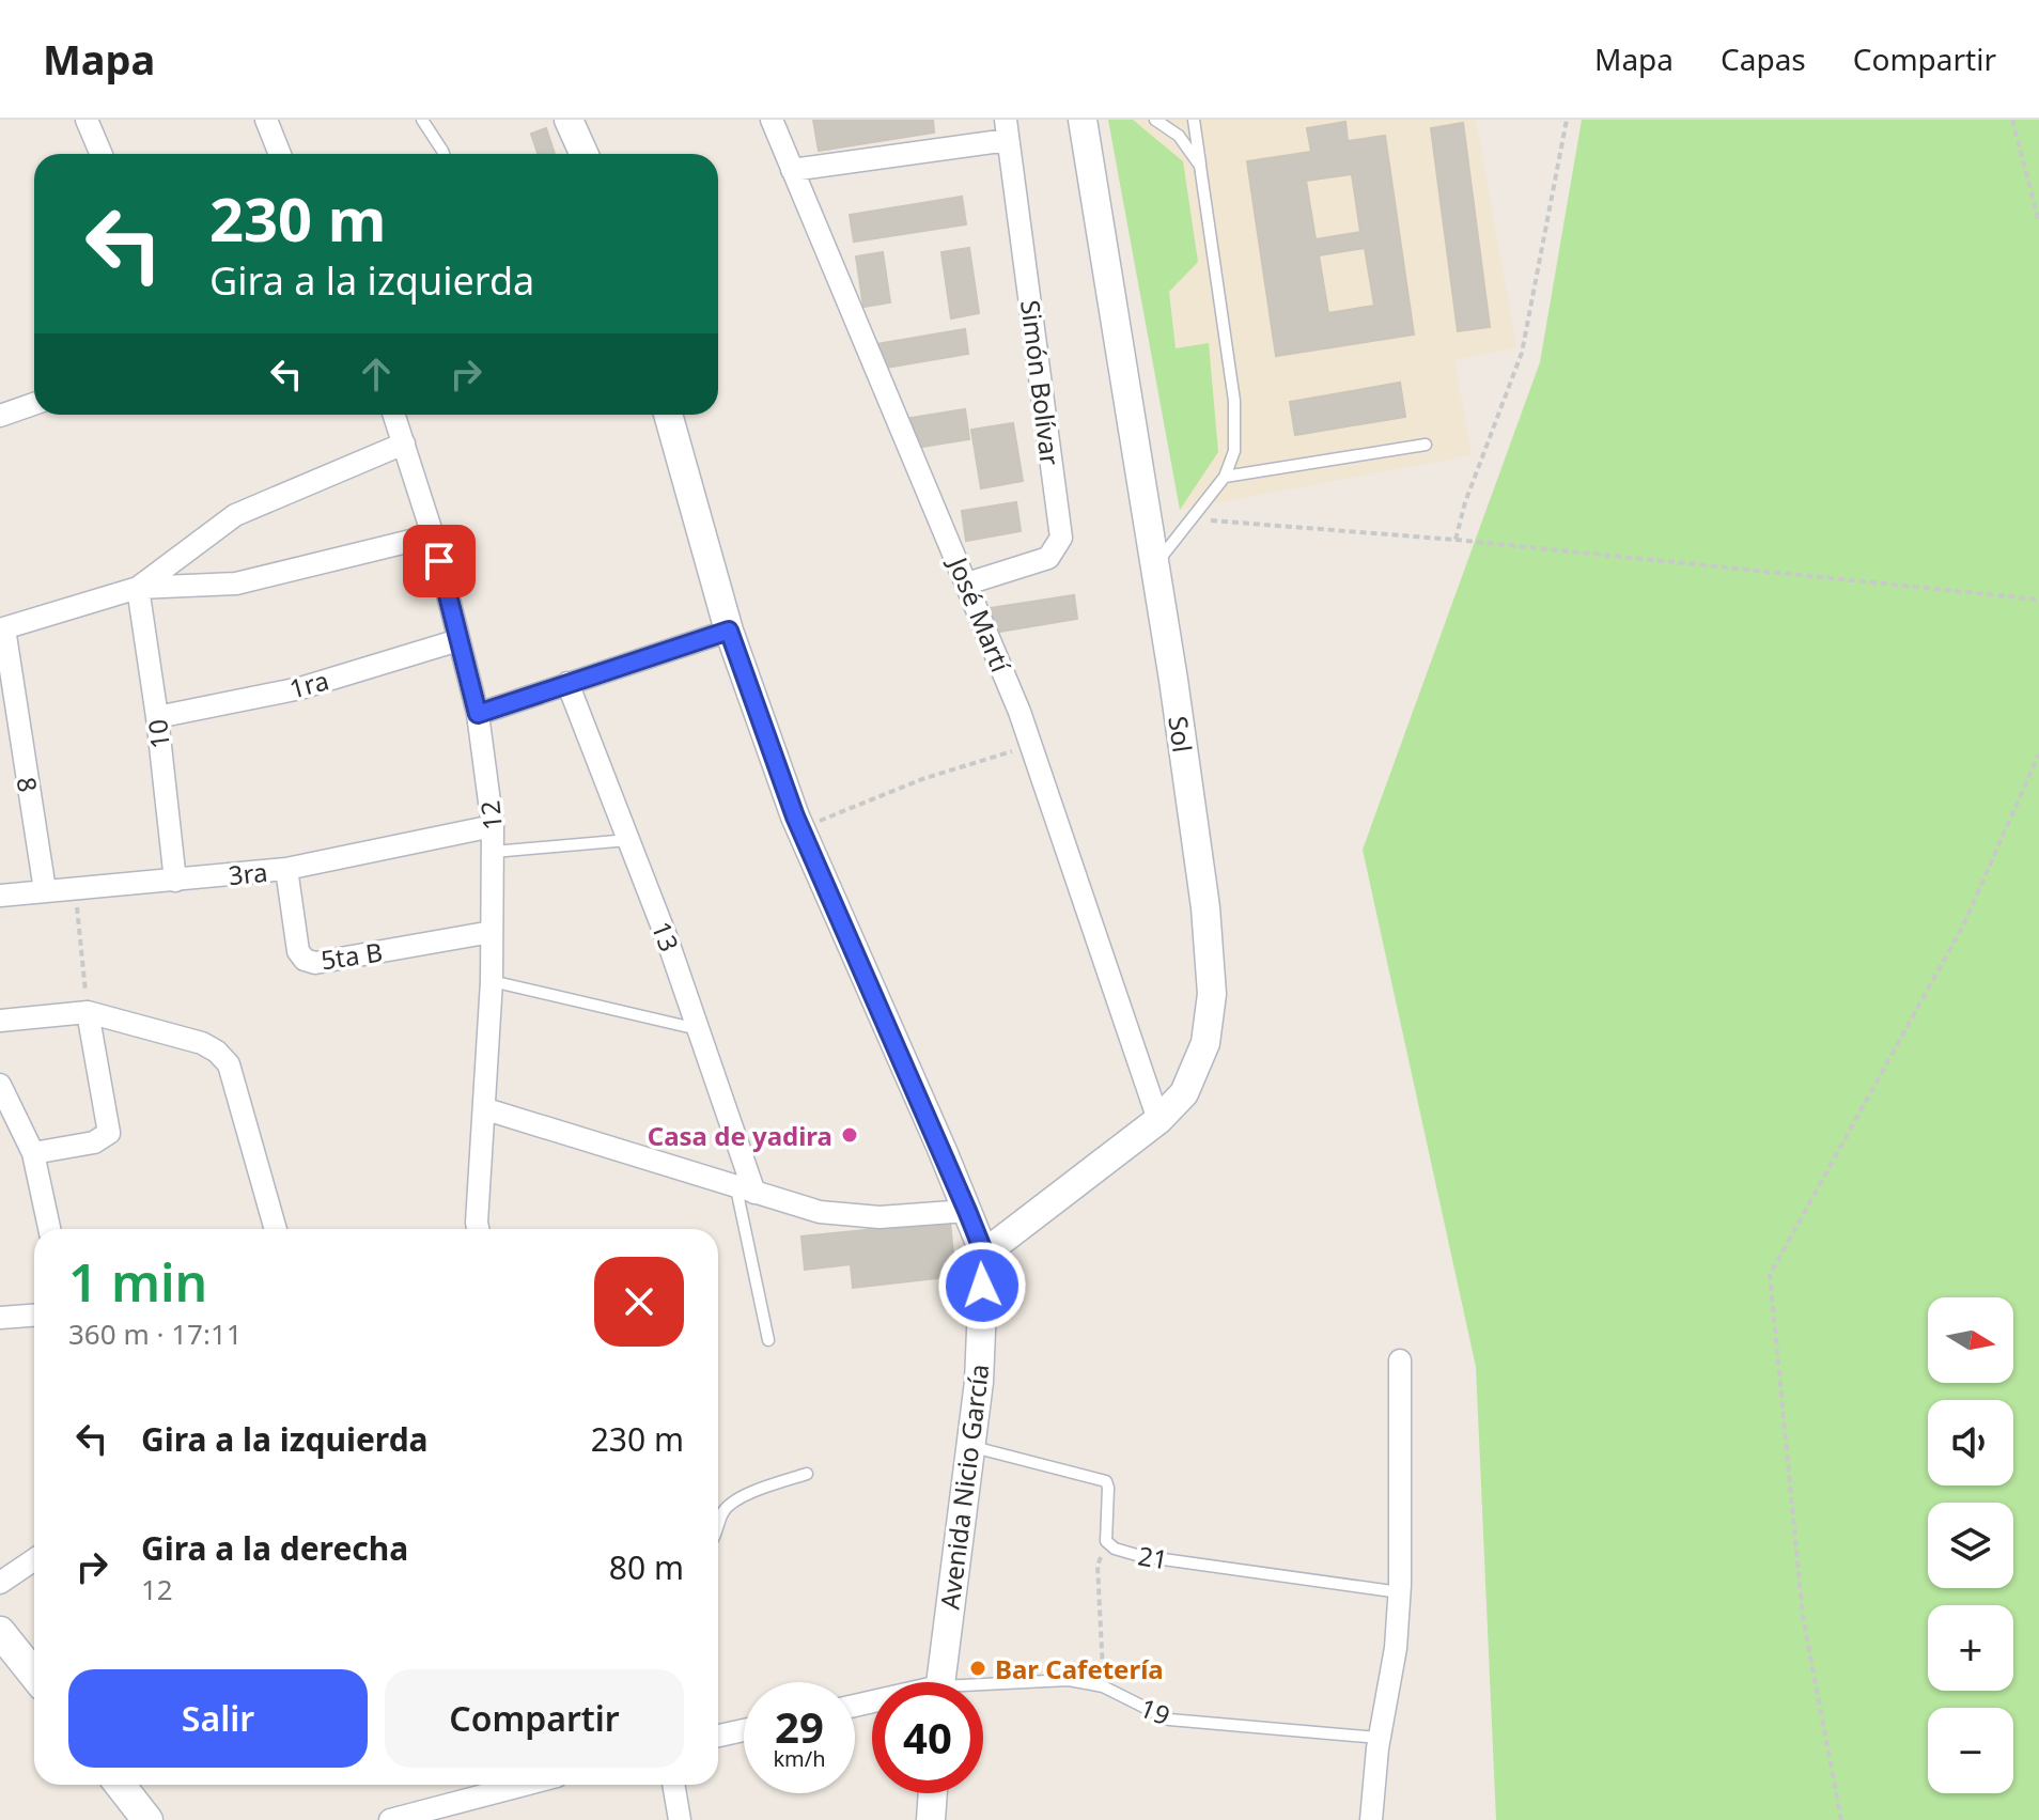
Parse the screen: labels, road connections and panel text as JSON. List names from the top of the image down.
{
  "streets": {
    "street": [
      "Simón Bolívar",
      "José Martí",
      "1ra",
      "10",
      "Sol",
      "8",
      "12",
      "3ra",
      "13",
      "5ta B",
      "Avenida Nicio García"
    ],
    "lane": ["21", "19"]
  },
  "crossings": [
    ["Simón Bolívar", "José Martí"],
    ["José Martí", "Sol"],
    ["1ra", "10"],
    ["1ra", "12"],
    ["10", "3ra"],
    ["Sol", "Avenida Nicio García"],
    ["8", "3ra"],
    ["12", "3ra"],
    ["12", "5ta B"],
    ["3ra", "5ta B"],
    ["Avenida Nicio García", "21"]
  ],
  "places": ["Casa de yadira", "Bar Cafetería"],
  "north": "right",
  "page": {
    "header": "Mapa",
    "nav": ["Mapa", "Capas", "Compartir"],
    "turn": ["230 m", "Gira a la izquierda"],
    "heading": ["1 min", "360 m · 17:11"],
    "map_buttons": ["+", "−"],
    "list": [
      {
        "name": "Gira a la izquierda",
        "value": "230 m"
      },
      {
        "name": "Gira a la derecha",
        "note": "12",
        "value": "80 m"
      }
    ],
    "buttons": ["Salir", "Compartir"],
    "speed": "29 km/h",
    "limit": "40"
  }
}
